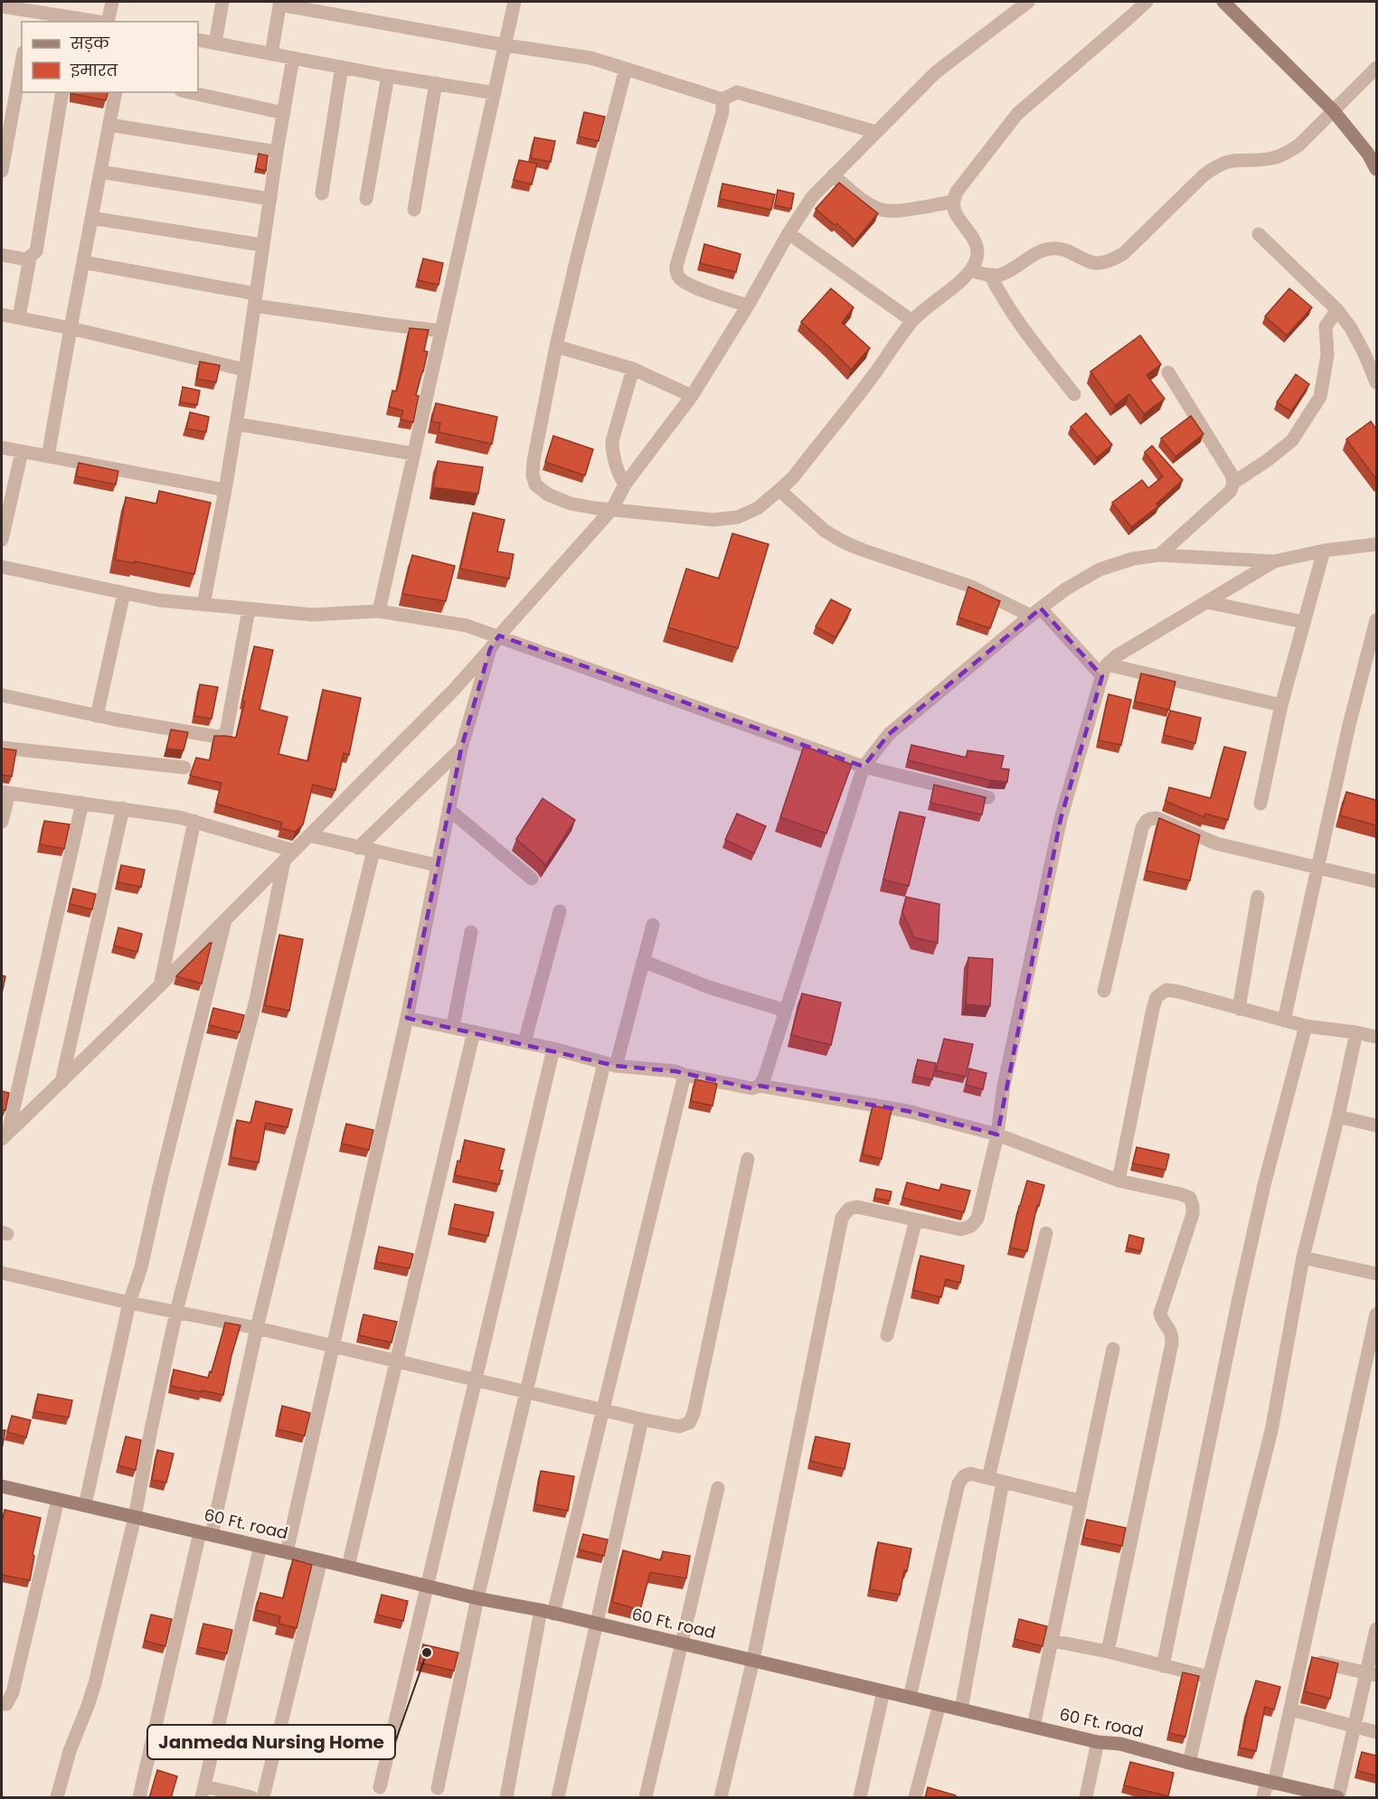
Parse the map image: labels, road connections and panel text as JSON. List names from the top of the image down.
{
  "streets": {
    "street": ["60 Ft. road"]
  },
  "places": ["Janmeda Nursing Home"],
  "legend": ["सड़क", "इमारत"]
}
